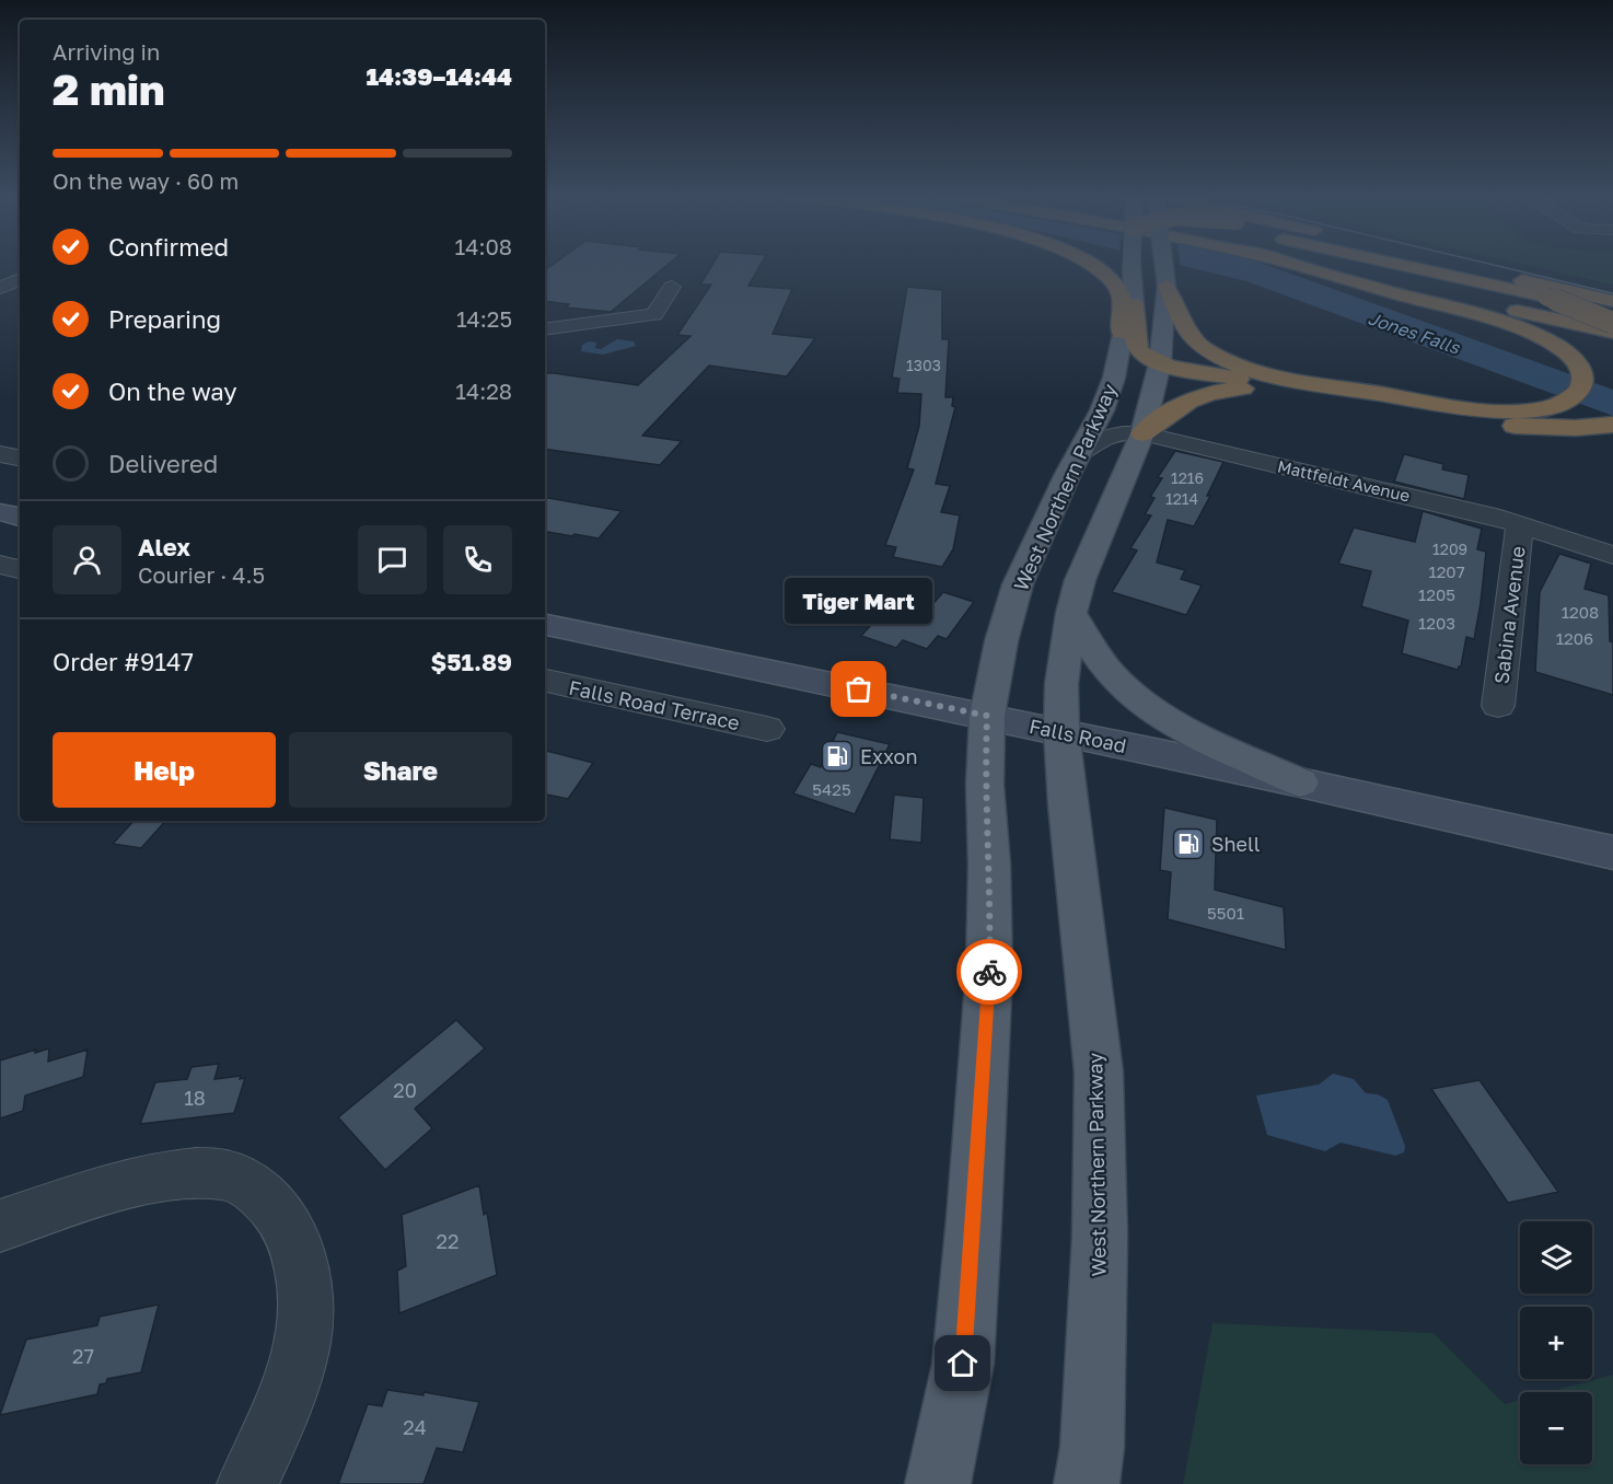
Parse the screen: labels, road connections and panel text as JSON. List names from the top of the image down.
{
  "streets": {
    "main road": ["West Northern Parkway", "Falls Road"],
    "street": ["Mattfeldt Avenue", "Sabina Avenue", "Falls Road Terrace"]
  },
  "crossings": [
    ["Mattfeldt Avenue", "West Northern Parkway"],
    ["Mattfeldt Avenue", "Sabina Avenue"],
    ["West Northern Parkway", "Falls Road"]
  ],
  "water": ["Jones Falls"],
  "places": {
    "other": ["Tiger Mart"],
    "fuel station": ["Exxon", "Shell"]
  },
  "house_numbers": [
    "1303",
    "1216",
    "1214",
    "1209",
    "1207",
    "1205",
    "1208",
    "1203",
    "1206",
    "5425",
    "5501",
    "20",
    "18",
    "22",
    "27",
    "24"
  ],
  "page": {
    "heading": ["2 min", "Arriving in", "14:39–14:44"],
    "panel": [
      "Alex",
      "Courier · 4.5",
      "Order #9147",
      "$51.89"
    ],
    "bar": "On the way · 60 m",
    "list": [
      ["Confirmed", "14:08"],
      ["Preparing", "14:25"],
      ["On the way", "14:28"],
      "Delivered"
    ],
    "bubble": "Tiger Mart",
    "buttons": ["Help", "Share"],
    "map_buttons": ["+", "−"]
  }
}
